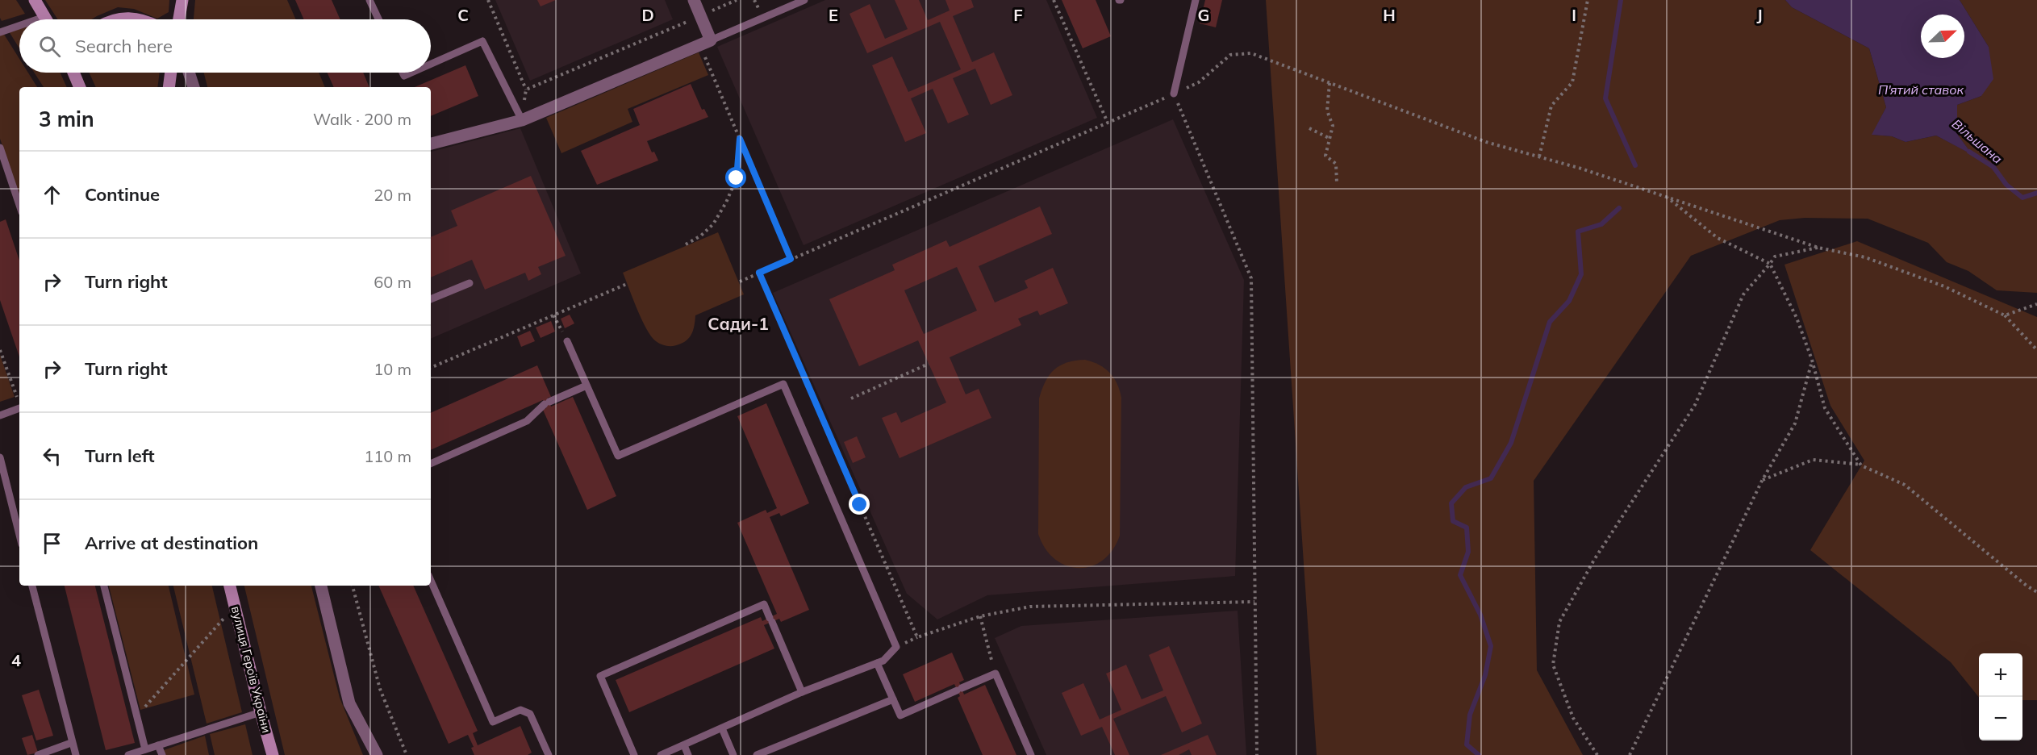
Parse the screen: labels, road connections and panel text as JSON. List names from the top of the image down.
{
  "streets": {
    "main road": ["вулиця Героїв України"]
  },
  "districts": ["Сади-1"],
  "water": ["П'ятий ставок", "Вільшана"],
  "north": "top right",
  "page": {
    "search": "Search here",
    "heading": ["3 min", "Walk · 200 m"],
    "list": [
      ["Continue", "20 m"],
      ["Turn right", "60 m"],
      ["Turn right", "10 m"],
      ["Turn left", "110 m"],
      "Arrive at destination"
    ],
    "map_buttons": ["+", "−"]
  },
  "grid": {
    "columns": [
      "C",
      "D",
      "E",
      "F",
      "G",
      "H",
      "I",
      "J"
    ],
    "rows": ["4"]
  }
}
